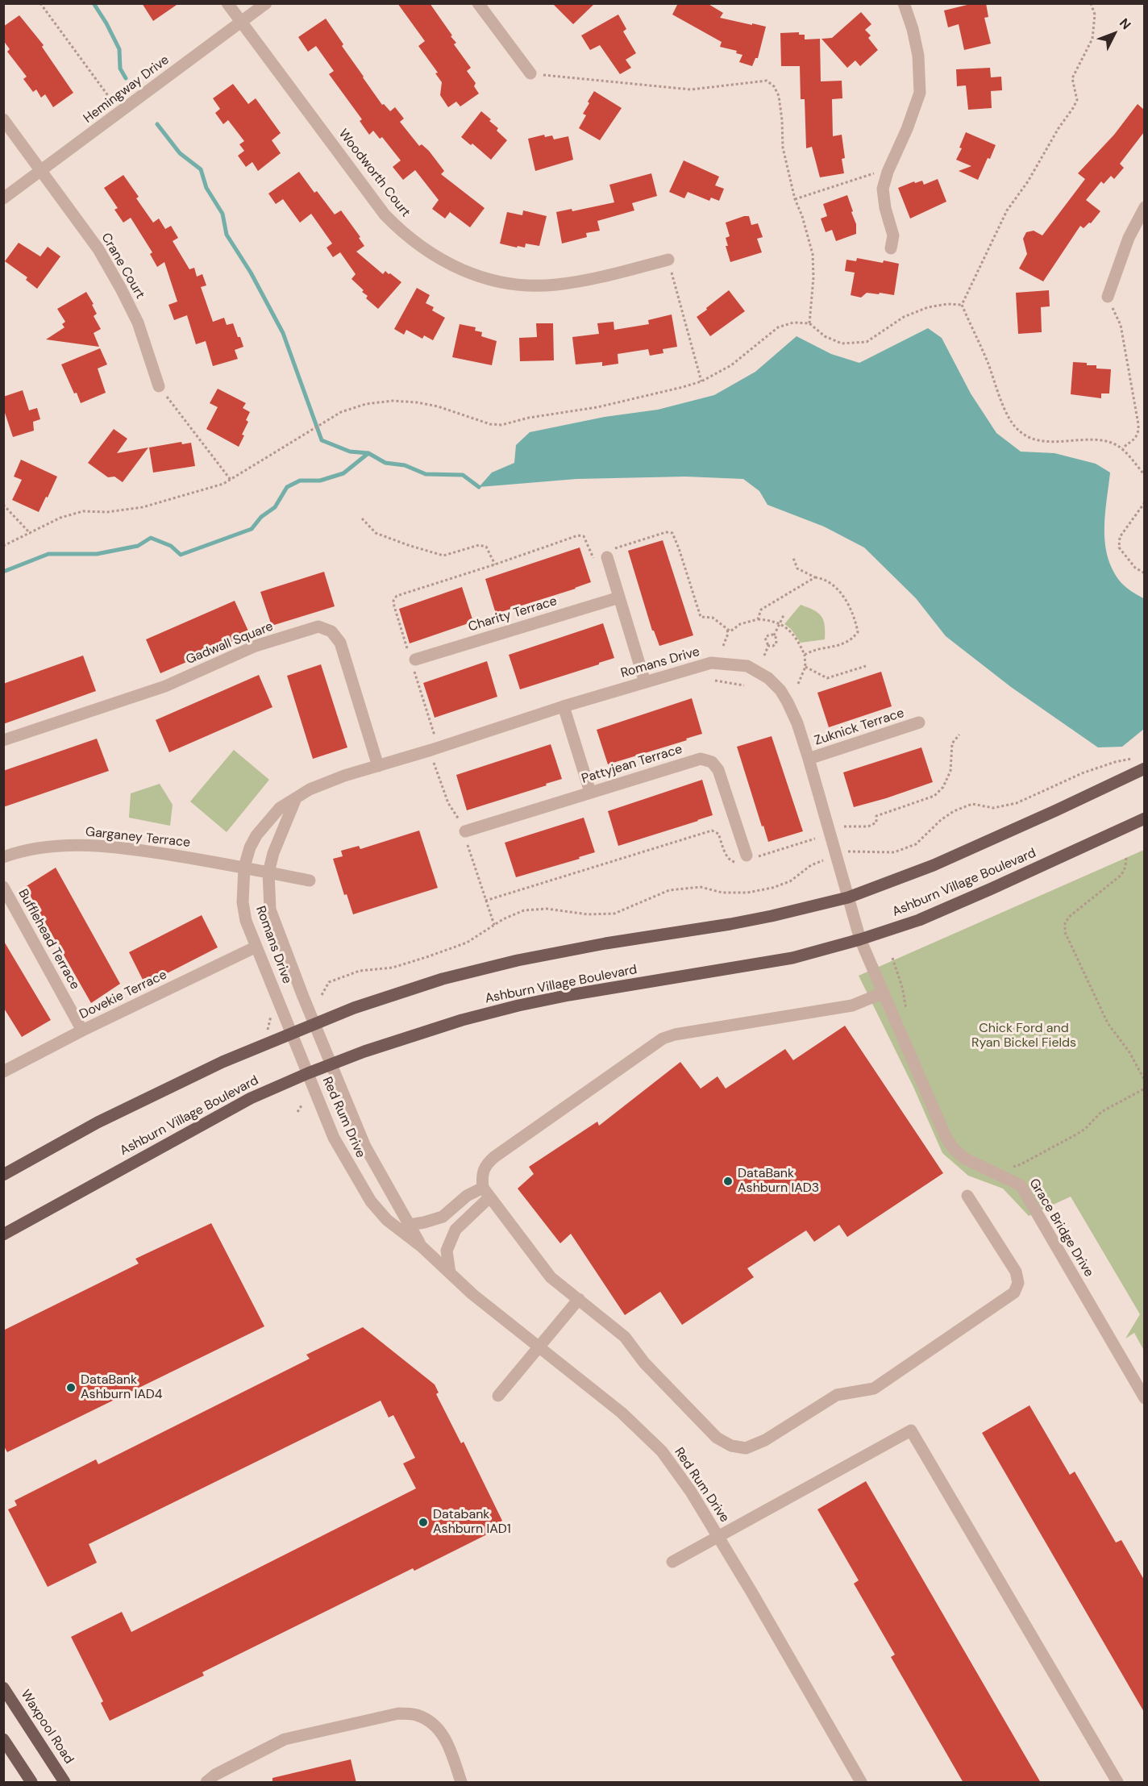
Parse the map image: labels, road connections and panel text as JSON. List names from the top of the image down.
{
  "streets": {
    "main road": ["Ashburn Village Boulevard", "Waxpool Road"],
    "street": [
      "Hemingway Drive",
      "Woodworth Court",
      "Crane Court",
      "Charity Terrace",
      "Gadwall Square",
      "Romans Drive",
      "Zuknick Terrace",
      "Pattyjean Terrace",
      "Garganey Terrace",
      "Bufflehead Terrace",
      "Dovekie Terrace",
      "Red Rum Drive",
      "Grace Bridge Drive"
    ]
  },
  "crossings": [
    ["Hemingway Drive", "Woodworth Court"],
    ["Hemingway Drive", "Crane Court"],
    ["Gadwall Square", "Romans Drive"],
    ["Romans Drive", "Zuknick Terrace"],
    ["Romans Drive", "Garganey Terrace"],
    ["Romans Drive", "Ashburn Village Boulevard"],
    ["Romans Drive", "Dovekie Terrace"],
    ["Romans Drive", "Red Rum Drive"],
    ["Romans Drive", "Grace Bridge Drive"],
    ["Ashburn Village Boulevard", "Red Rum Drive"],
    ["Ashburn Village Boulevard", "Grace Bridge Drive"],
    ["Bufflehead Terrace", "Dovekie Terrace"]
  ],
  "parks": ["Chick Ford and Ryan Bickel Fields"],
  "places": ["DataBank Ashburn IAD3", "DataBank Ashburn IAD4", "Databank Ashburn IAD1"],
  "north": "top right"
}
